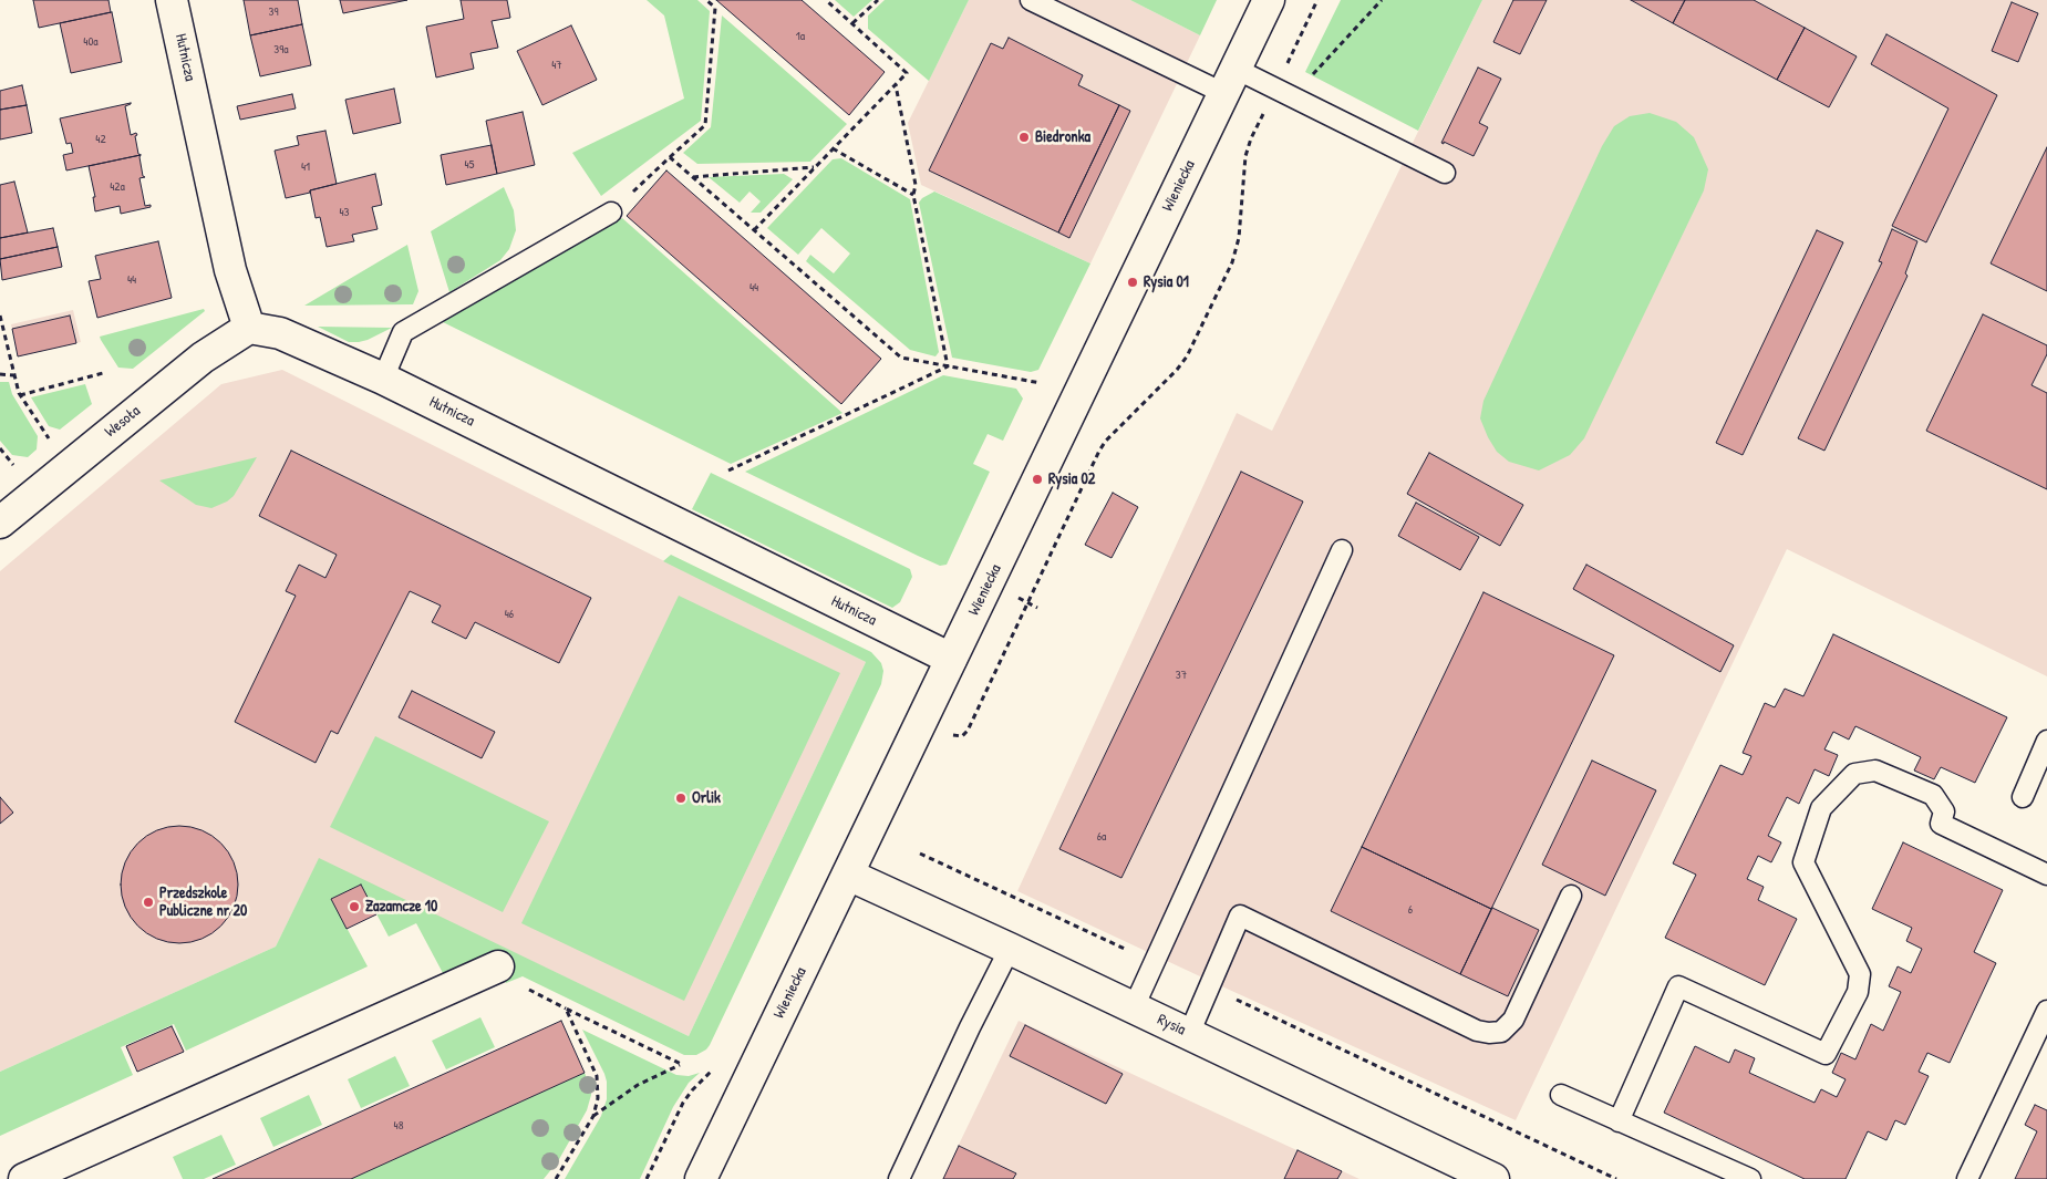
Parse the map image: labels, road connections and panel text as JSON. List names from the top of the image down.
{
  "streets": {
    "street": [
      "Hutnicza",
      "Wieniecka",
      "Wesoła",
      "Rysia"
    ]
  },
  "crossings": [
    ["Hutnicza", "Wieniecka"],
    ["Hutnicza", "Wesoła"],
    ["Wieniecka", "Rysia"]
  ],
  "places": [
    "Biedronka",
    "Rysia 01",
    "Rysia 02",
    "Orlik",
    "Przedszkole Publiczne nr 20",
    "Zazamcze 10"
  ],
  "house_numbers": [
    "39",
    "1a",
    "40a",
    "39a",
    "47",
    "42",
    "45",
    "41",
    "42a",
    "43",
    "44",
    "44",
    "46",
    "37",
    "6a",
    "6",
    "48"
  ]
}
